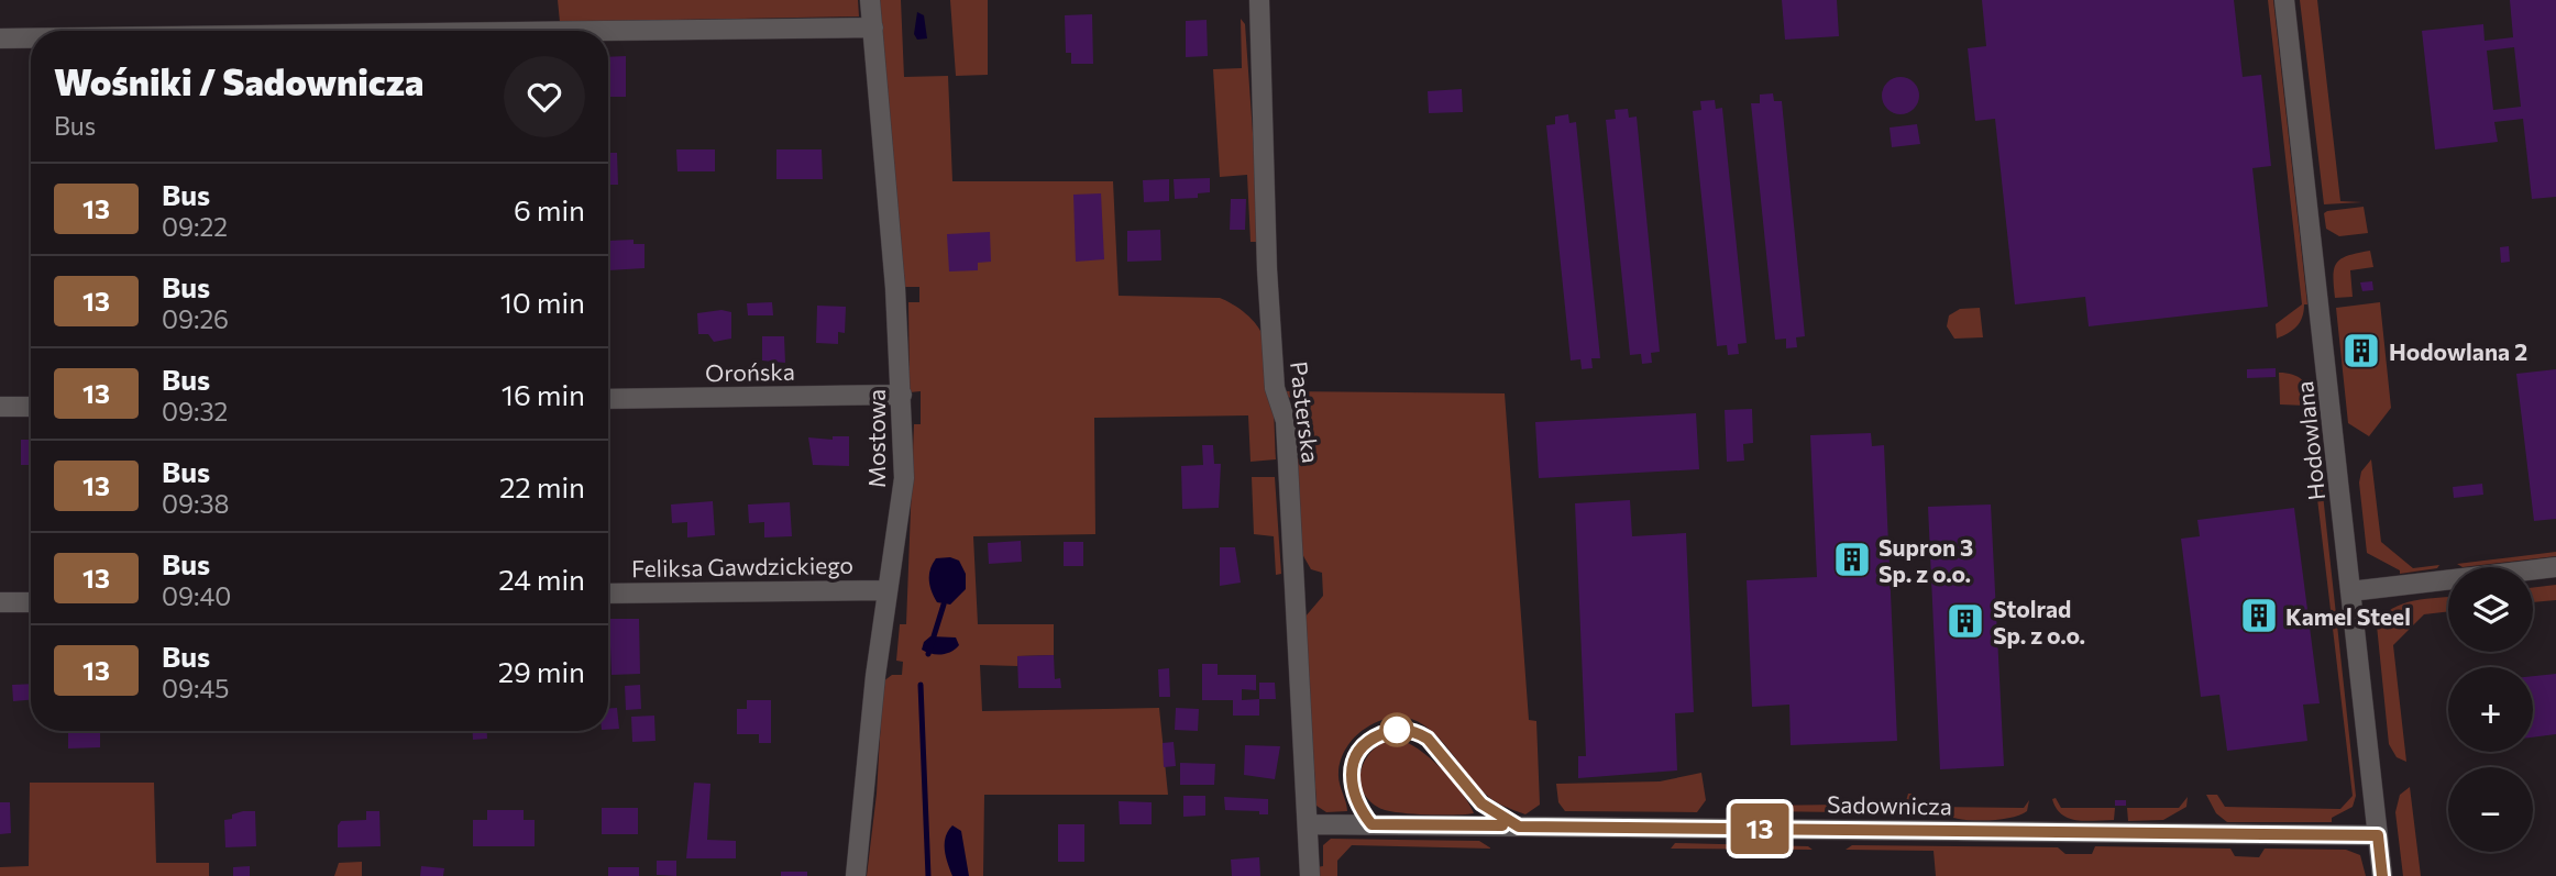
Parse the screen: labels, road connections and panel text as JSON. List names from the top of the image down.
{
  "streets": {
    "street": [
      "Orońska",
      "Pasterska",
      "Mostowa",
      "Hodowlana",
      "Feliksa Gawdzickiego",
      "Sadownicza"
    ]
  },
  "crossings": [
    ["Orońska", "Mostowa"],
    ["Pasterska", "Sadownicza"],
    ["Mostowa", "Feliksa Gawdzickiego"],
    ["Hodowlana", "Sadownicza"]
  ],
  "places": {
    "building": [
      "Hodowlana 2",
      "Supron 3 Sp. z o.o.",
      "Kamel Steel",
      "Stolrad Sp. z o.o."
    ]
  },
  "lines": ["bus line 13"],
  "page": {
    "on_map": "13",
    "heading": ["Wośniki / Sadownicza", "Bus"],
    "list": [
      {
        "mark": "13",
        "name": "Bus",
        "note": "09:22",
        "value": "6 min"
      },
      {
        "mark": "13",
        "name": "Bus",
        "note": "09:26",
        "value": "10 min"
      },
      {
        "mark": "13",
        "name": "Bus",
        "note": "09:32",
        "value": "16 min"
      },
      {
        "mark": "13",
        "name": "Bus",
        "note": "09:38",
        "value": "22 min"
      },
      {
        "mark": "13",
        "name": "Bus",
        "note": "09:40",
        "value": "24 min"
      },
      {
        "mark": "13",
        "name": "Bus",
        "note": "09:45",
        "value": "29 min"
      }
    ],
    "map_buttons": ["+", "−"]
  }
}
